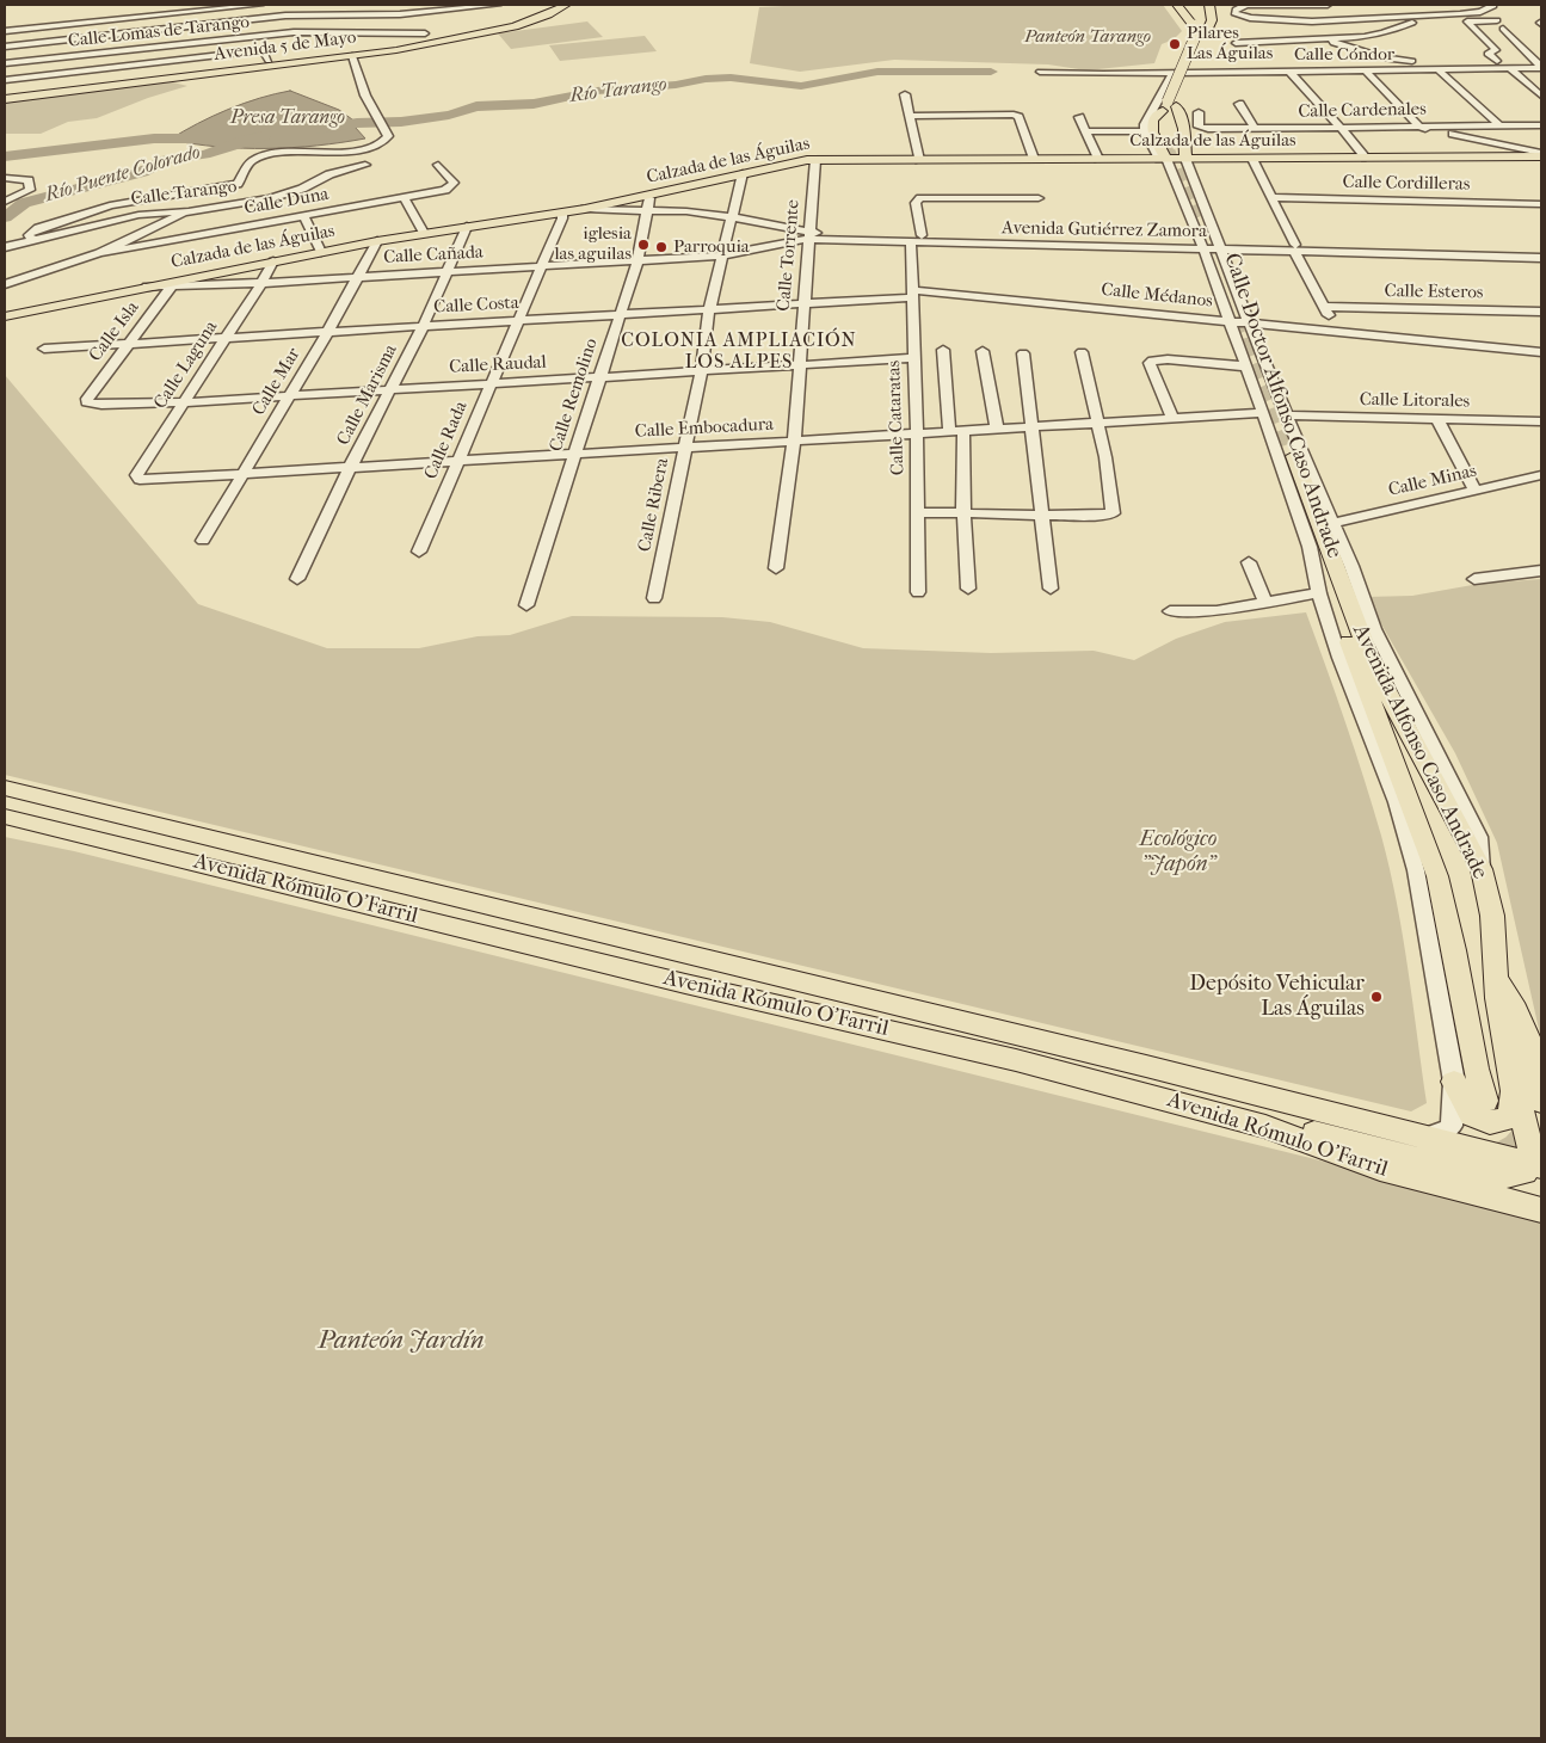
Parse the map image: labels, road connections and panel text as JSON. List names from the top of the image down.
{
  "streets": {
    "main road": [
      "Avenida 5 de Mayo",
      "Calzada de las Águilas",
      "Avenida Alfonso Caso Andrade",
      "Avenida Rómulo O'Farril"
    ],
    "street": [
      "Calle Lomas de Tarango",
      "Calle Cóndor",
      "Calle Cardenales",
      "Calle Cordilleras",
      "Calle Tarango",
      "Calle Duna",
      "Avenida Gutiérrez Zamora",
      "Calle Cañada",
      "Calle Torrente",
      "Calle Esteros",
      "Calle Médanos",
      "Calle Costa",
      "Calle Isla",
      "Calle Laguna",
      "Calle Raudal",
      "Calle Mar",
      "Calle Marisma",
      "Calle Remolino",
      "Calle Litorales",
      "Calle Doctor Alfonso Caso Andrade",
      "Calle Cataratas",
      "Calle Embocadura",
      "Calle Rada",
      "Calle Minas",
      "Calle Ribera"
    ]
  },
  "crossings": [
    ["Calle Lomas de Tarango", "Avenida 5 de Mayo"],
    ["Calzada de las Águilas", "Calle Cañada"],
    ["Calzada de las Águilas", "Calle Torrente"],
    ["Calzada de las Águilas", "Calle Laguna"],
    ["Calzada de las Águilas", "Calle Mar"],
    ["Calzada de las Águilas", "Calle Marisma"],
    ["Calzada de las Águilas", "Calle Remolino"],
    ["Calzada de las Águilas", "Calle Doctor Alfonso Caso Andrade"],
    ["Calzada de las Águilas", "Calle Rada"],
    ["Calzada de las Águilas", "Calle Ribera"],
    ["Avenida Gutiérrez Zamora", "Calle Cañada"],
    ["Avenida Gutiérrez Zamora", "Calle Torrente"],
    ["Avenida Gutiérrez Zamora", "Calle Doctor Alfonso Caso Andrade"],
    ["Avenida Gutiérrez Zamora", "Calle Cataratas"],
    ["Calle Cañada", "Calle Torrente"],
    ["Calle Cañada", "Calle Isla"],
    ["Calle Cañada", "Calle Laguna"],
    ["Calle Cañada", "Calle Mar"],
    ["Calle Cañada", "Calle Marisma"],
    ["Calle Cañada", "Calle Remolino"],
    ["Calle Cañada", "Calle Rada"],
    ["Calle Cañada", "Calle Ribera"],
    ["Calle Torrente", "Calle Costa"],
    ["Calle Torrente", "Calle Raudal"],
    ["Calle Torrente", "Calle Embocadura"],
    ["Calle Médanos", "Calle Costa"],
    ["Calle Médanos", "Calle Doctor Alfonso Caso Andrade"],
    ["Calle Médanos", "Calle Cataratas"],
    ["Calle Costa", "Calle Isla"],
    ["Calle Costa", "Calle Laguna"],
    ["Calle Costa", "Calle Mar"],
    ["Calle Costa", "Calle Marisma"],
    ["Calle Costa", "Calle Remolino"],
    ["Calle Costa", "Calle Cataratas"],
    ["Calle Costa", "Calle Rada"],
    ["Calle Costa", "Calle Ribera"],
    ["Calle Isla", "Calle Raudal"],
    ["Calle Laguna", "Calle Raudal"],
    ["Calle Laguna", "Calle Embocadura"],
    ["Calle Raudal", "Calle Mar"],
    ["Calle Raudal", "Calle Marisma"],
    ["Calle Raudal", "Calle Remolino"],
    ["Calle Raudal", "Calle Cataratas"],
    ["Calle Raudal", "Calle Rada"],
    ["Calle Raudal", "Calle Ribera"],
    ["Calle Mar", "Calle Embocadura"],
    ["Calle Marisma", "Calle Embocadura"],
    ["Calle Remolino", "Calle Embocadura"],
    ["Calle Litorales", "Calle Doctor Alfonso Caso Andrade"],
    ["Calle Doctor Alfonso Caso Andrade", "Calle Embocadura"],
    ["Calle Doctor Alfonso Caso Andrade", "Calle Minas"],
    ["Calle Doctor Alfonso Caso Andrade", "Avenida Alfonso Caso Andrade"],
    ["Calle Doctor Alfonso Caso Andrade", "Avenida Rómulo O'Farril"],
    ["Calle Cataratas", "Calle Embocadura"],
    ["Calle Embocadura", "Calle Rada"],
    ["Calle Embocadura", "Calle Ribera"],
    ["Avenida Alfonso Caso Andrade", "Avenida Rómulo O'Farril"]
  ],
  "districts": ["COLONIA AMPLIACIÓN LOS ALPES"],
  "water": ["Río Tarango", "Presa Tarango", "Río Puente Colorado"],
  "parks": ["Panteón Tarango", "Ecológico \"Japón\"", "Panteón Jardín"],
  "places": [
    "Pilares Las Águilas",
    "iglesia las aguilas",
    "Parroquia",
    "Depósito Vehicular Las Águilas"
  ]
}
